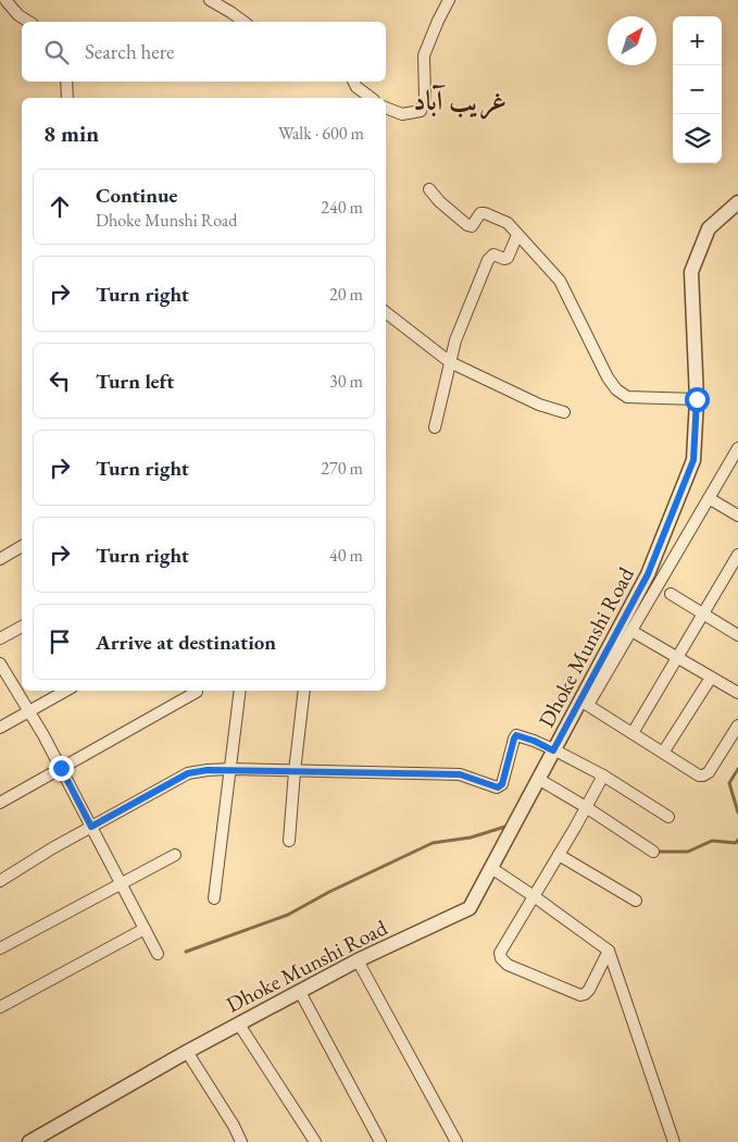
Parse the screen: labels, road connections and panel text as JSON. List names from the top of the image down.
{
  "streets": {
    "street": ["Dhoke Munshi Road"]
  },
  "districts": ["غریب آباد"],
  "north": "top right",
  "page": {
    "map_buttons": ["+", "−"],
    "search": "Search here",
    "heading": ["8 min", "Walk · 600 m"],
    "list": [
      ["Continue", "Dhoke Munshi Road", "240 m"],
      ["Turn right", "20 m"],
      ["Turn left", "30 m"],
      ["Turn right", "270 m"],
      ["Turn right", "40 m"],
      "Arrive at destination"
    ]
  }
}
